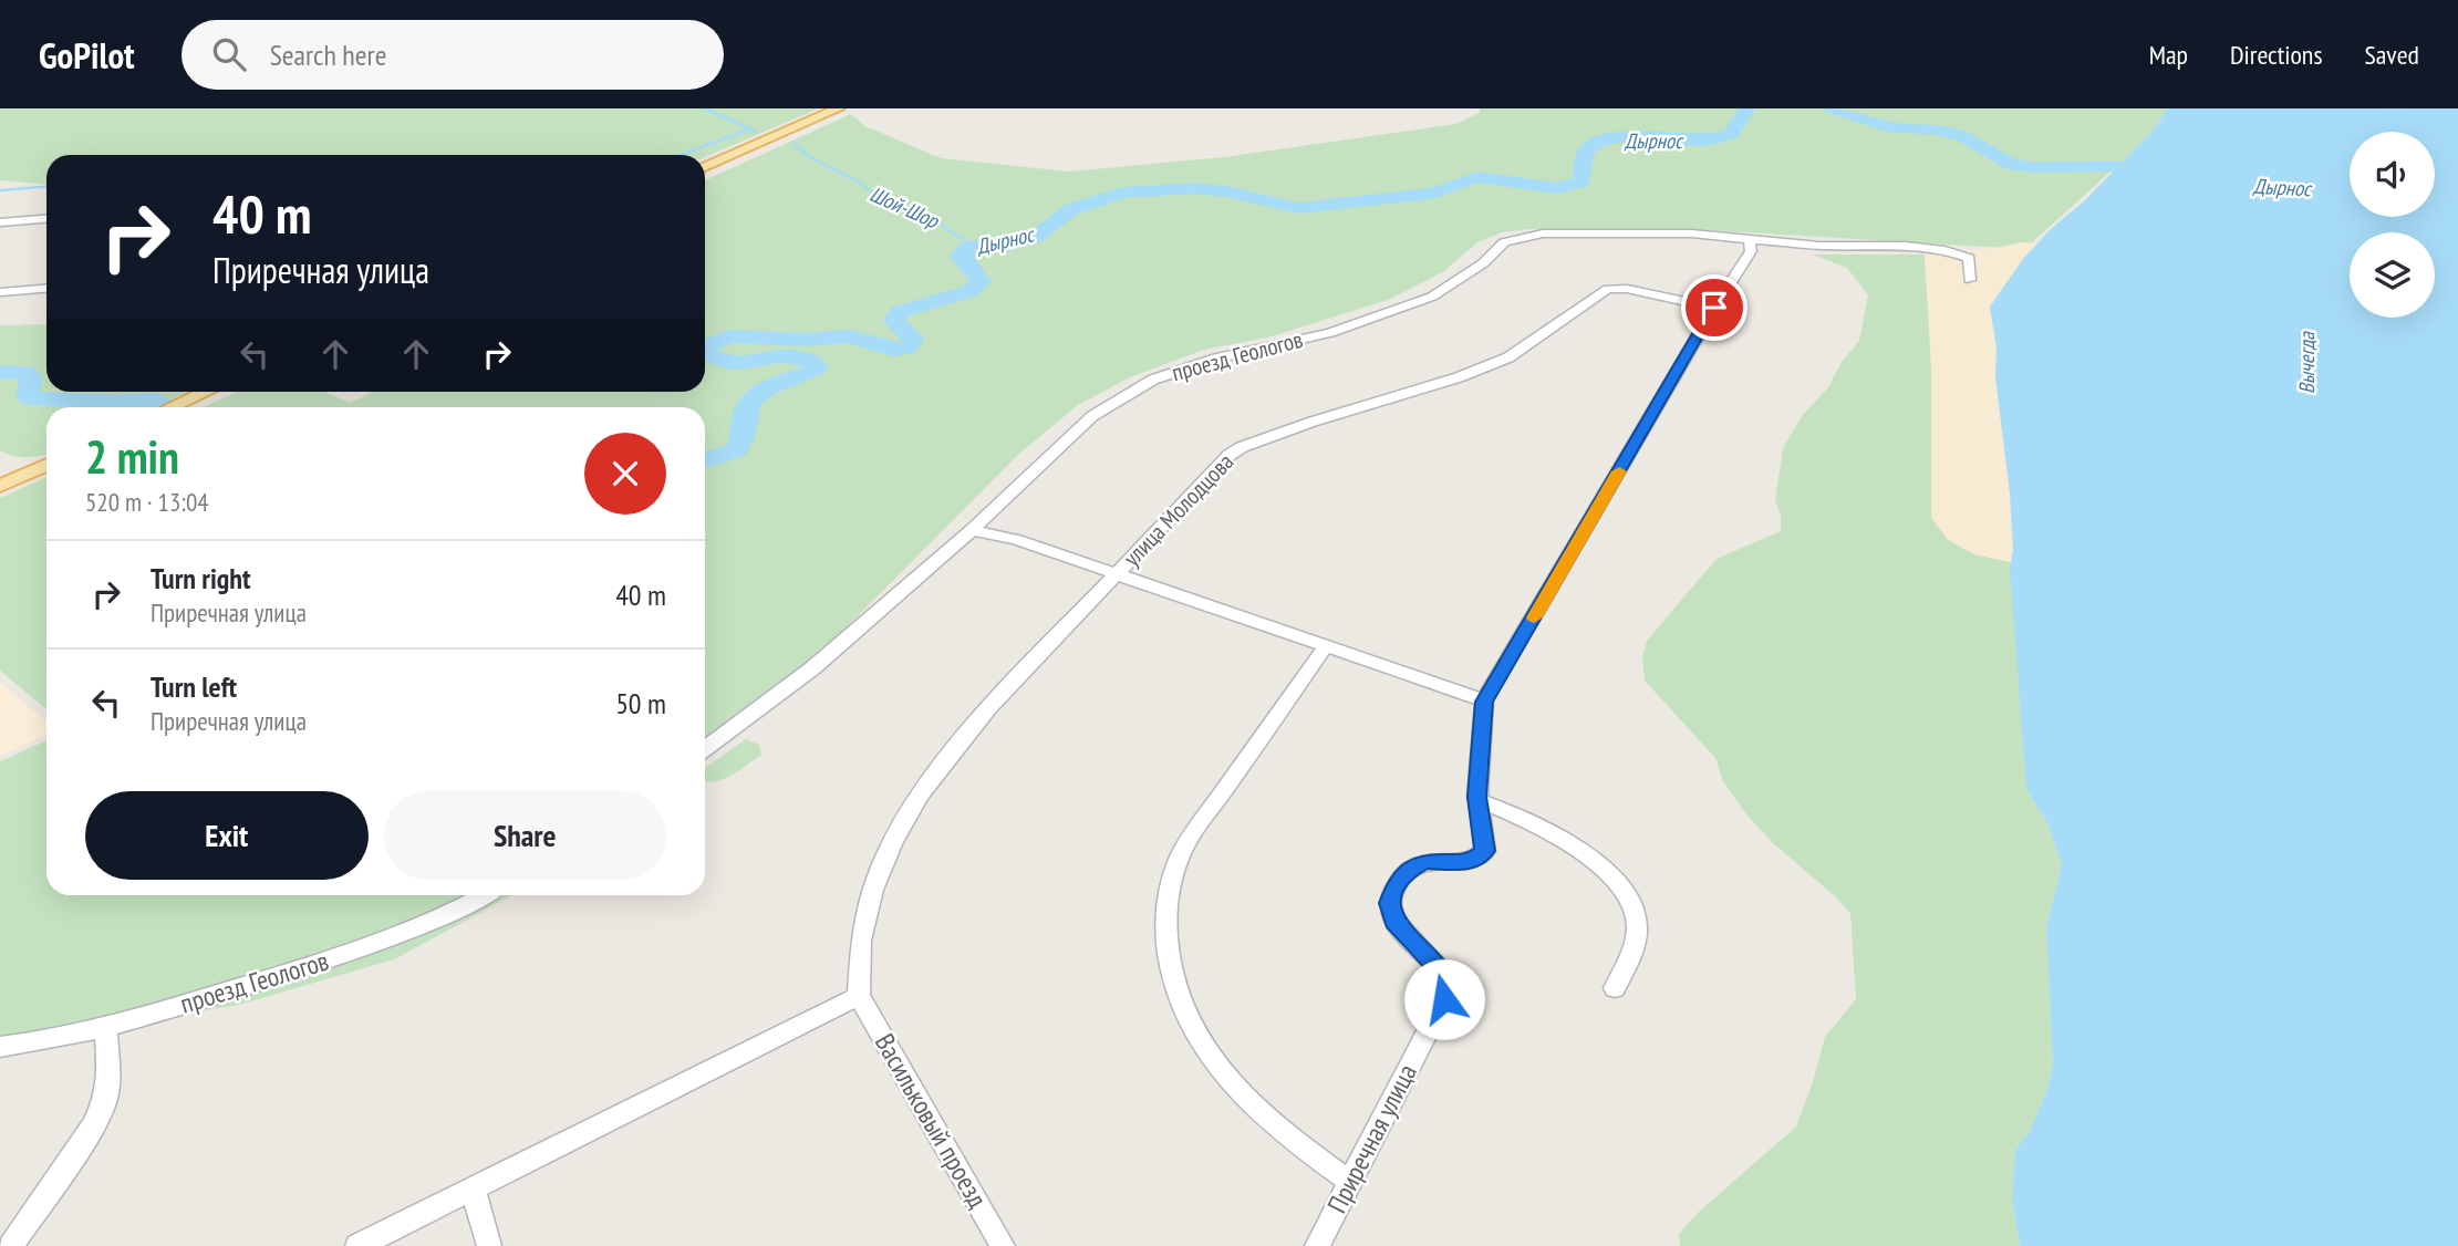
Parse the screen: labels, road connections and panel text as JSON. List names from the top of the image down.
{
  "streets": {
    "street": [
      "проезд Геологов",
      "улица Молодцова",
      "Васильковый проезд",
      "Приречная улица"
    ]
  },
  "crossings": [
    ["проезд Геологов", "Приречная улица"],
    ["улица Молодцова", "Васильковый проезд"],
    ["улица Молодцова", "Приречная улица"]
  ],
  "water": ["Дырнос", "Шой-Шор", "Вычегда"],
  "page": {
    "header": "GoPilot",
    "search": "Search here",
    "nav": ["Map", "Directions", "Saved"],
    "turn": ["40 m", "Приречная улица"],
    "heading": ["2 min", "520 m · 13:04"],
    "list": [
      {
        "name": "Turn right",
        "note": "Приречная улица",
        "value": "40 m"
      },
      {
        "name": "Turn left",
        "note": "Приречная улица",
        "value": "50 m"
      }
    ],
    "buttons": ["Exit", "Share"]
  }
}
